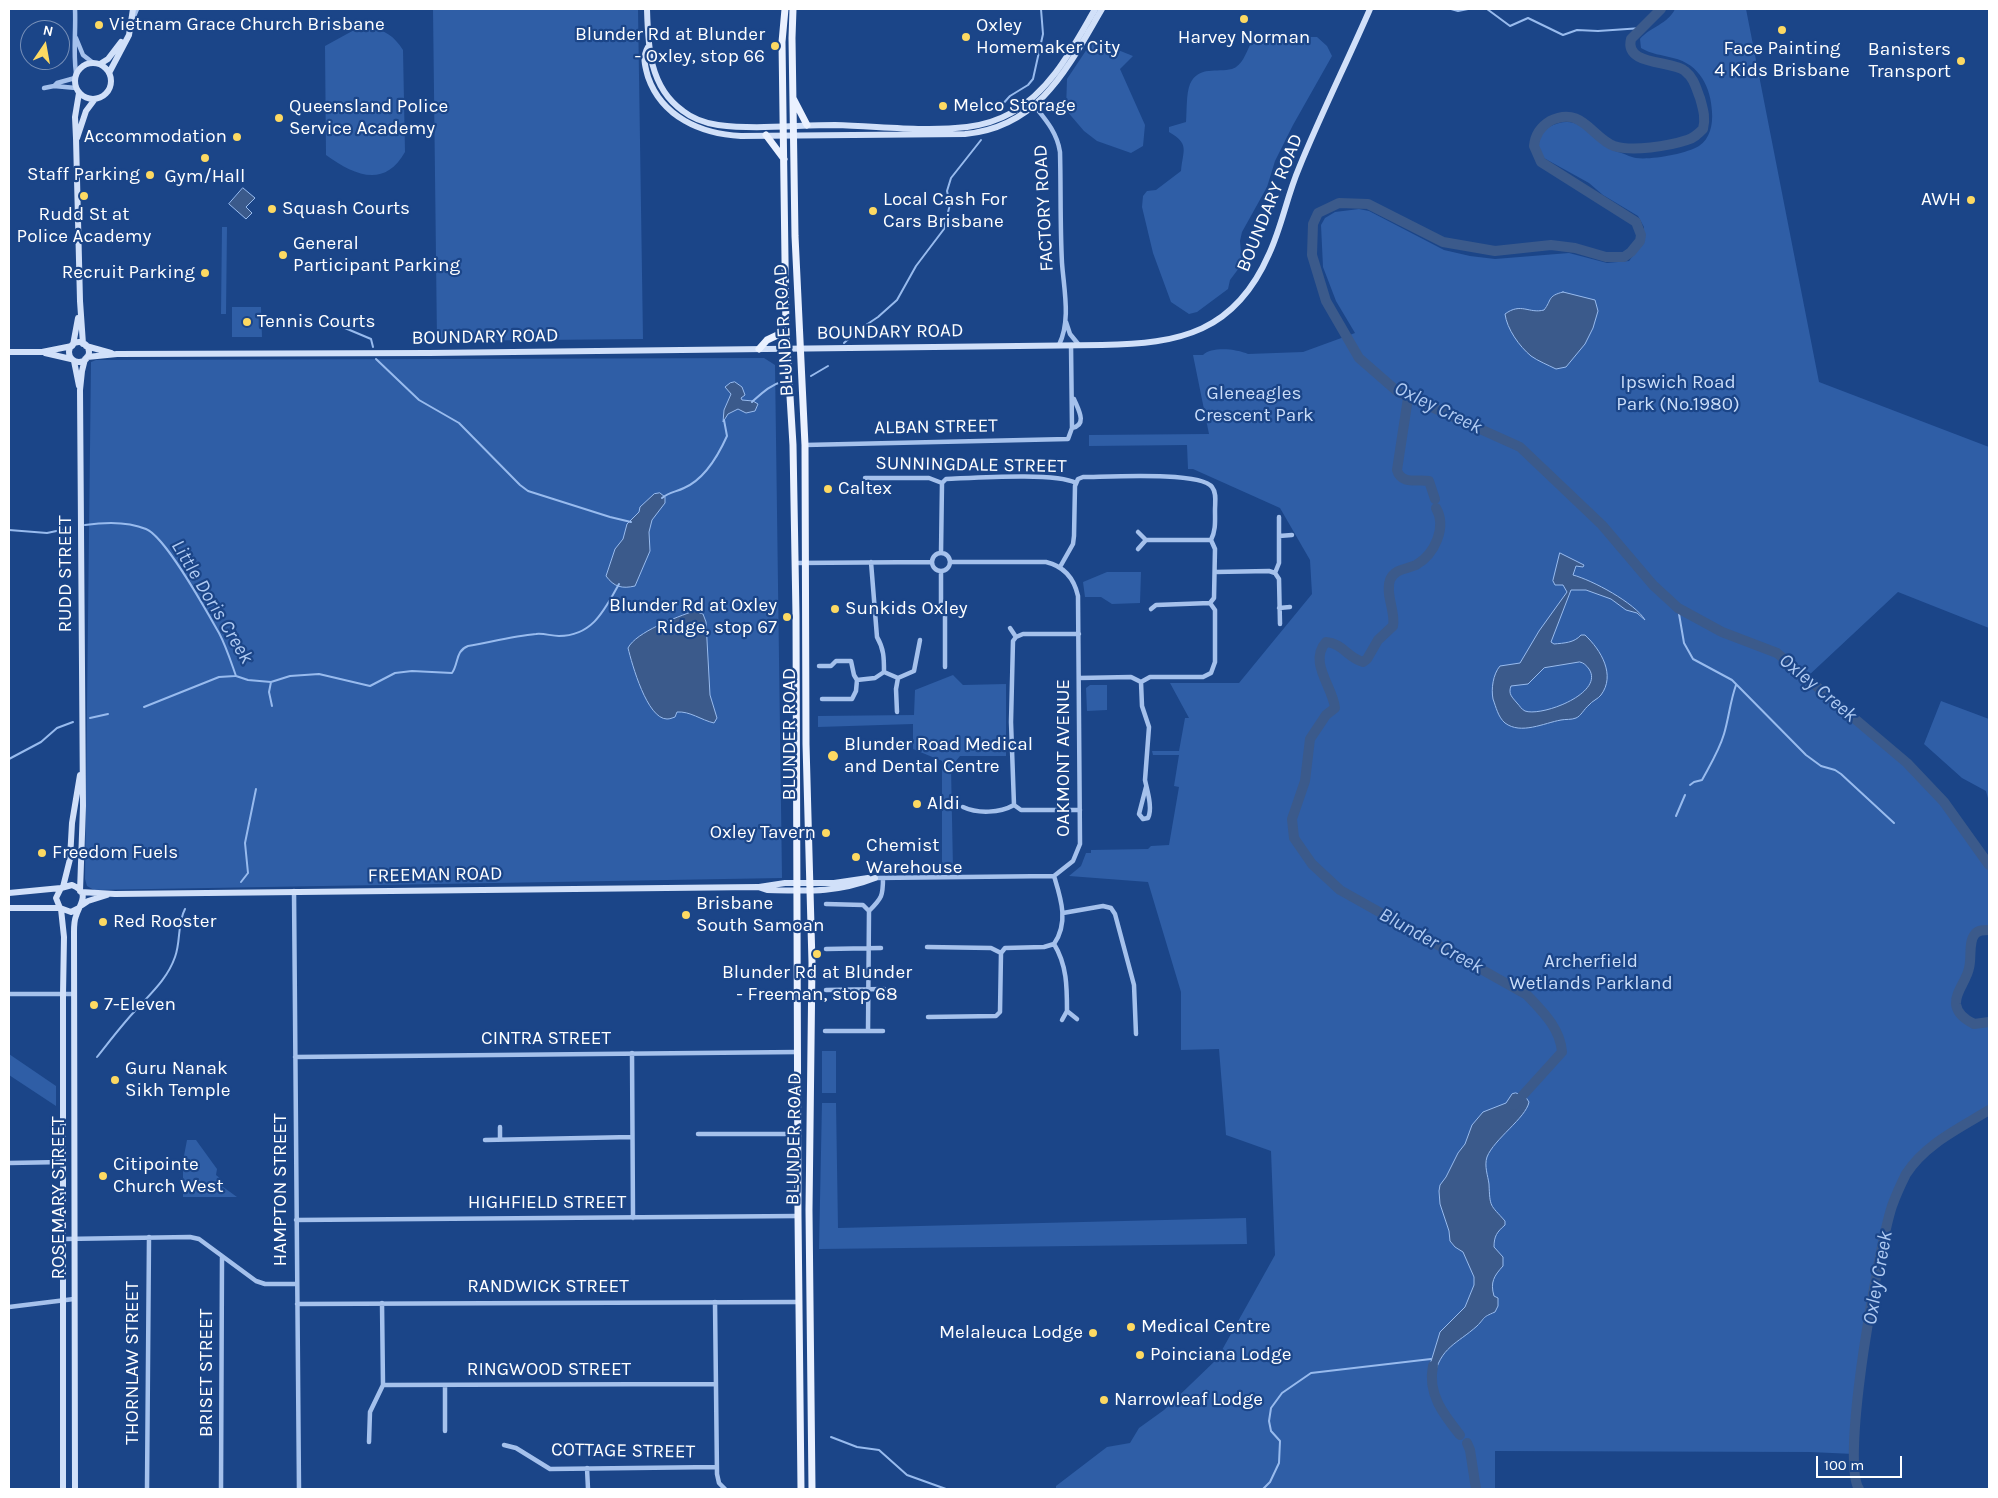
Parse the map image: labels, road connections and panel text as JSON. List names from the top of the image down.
{
  "streets": {
    "main road": [
      "BOUNDARY ROAD",
      "BLUNDER ROAD",
      "RUDD STREET",
      "FREEMAN ROAD",
      "ROSEMARY STREET"
    ],
    "street": [
      "FACTORY ROAD",
      "ALBAN STREET",
      "SUNNINGDALE STREET",
      "OAKMONT AVENUE",
      "CINTRA STREET",
      "HAMPTON STREET",
      "HIGHFIELD STREET",
      "RANDWICK STREET",
      "THORNLAW STREET",
      "RINGWOOD STREET",
      "BRISET STREET",
      "COTTAGE STREET"
    ]
  },
  "crossings": [
    ["BOUNDARY ROAD", "FACTORY ROAD"],
    ["BOUNDARY ROAD", "BLUNDER ROAD"],
    ["BOUNDARY ROAD", "RUDD STREET"],
    ["BLUNDER ROAD", "ALBAN STREET"],
    ["BLUNDER ROAD", "FREEMAN ROAD"],
    ["BLUNDER ROAD", "CINTRA STREET"],
    ["BLUNDER ROAD", "HIGHFIELD STREET"],
    ["BLUNDER ROAD", "RANDWICK STREET"],
    ["RUDD STREET", "FREEMAN ROAD"],
    ["RUDD STREET", "ROSEMARY STREET"],
    ["FREEMAN ROAD", "HAMPTON STREET"],
    ["FREEMAN ROAD", "ROSEMARY STREET"],
    ["CINTRA STREET", "HAMPTON STREET"],
    ["HAMPTON STREET", "HIGHFIELD STREET"],
    ["HAMPTON STREET", "RANDWICK STREET"]
  ],
  "water": ["Oxley Creek", "Little Doris Creek", "Blunder Creek"],
  "parks": ["Ipswich Road Park (No.1980)", "Gleneagles Crescent Park", "Archerfield Wetlands Parkland"],
  "places": [
    "Harvey Norman",
    "Vietnam Grace Church Brisbane",
    "Face Painting 4 Kids Brisbane",
    "Oxley Homemaker City",
    "Blunder Rd at Blunder - Oxley, stop 66",
    "Banisters Transport",
    "Melco Storage",
    "Queensland Police Service Academy",
    "Accommodation",
    "Gym/Hall",
    "Staff Parking",
    "Rudd St at Police Academy",
    "AWH",
    "Squash Courts",
    "Local Cash For Cars Brisbane",
    "General Participant Parking",
    "Recruit Parking",
    "Tennis Courts",
    "Caltex",
    "Sunkids Oxley",
    "Blunder Rd at Oxley Ridge, stop 67",
    "Blunder Road Medical and Dental Centre",
    "Aldi",
    "Oxley Tavern",
    "Freedom Fuels",
    "Chemist Warehouse",
    "Brisbane South Samoan",
    "Red Rooster",
    "Blunder Rd at Blunder - Freeman, stop 68",
    "7-Eleven",
    "Guru Nanak Sikh Temple",
    "Citipointe Church West",
    "Medical Centre",
    "Melaleuca Lodge",
    "Poinciana Lodge",
    "Narrowleaf Lodge"
  ],
  "scale_bar": "100 m",
  "north": "top"
}
